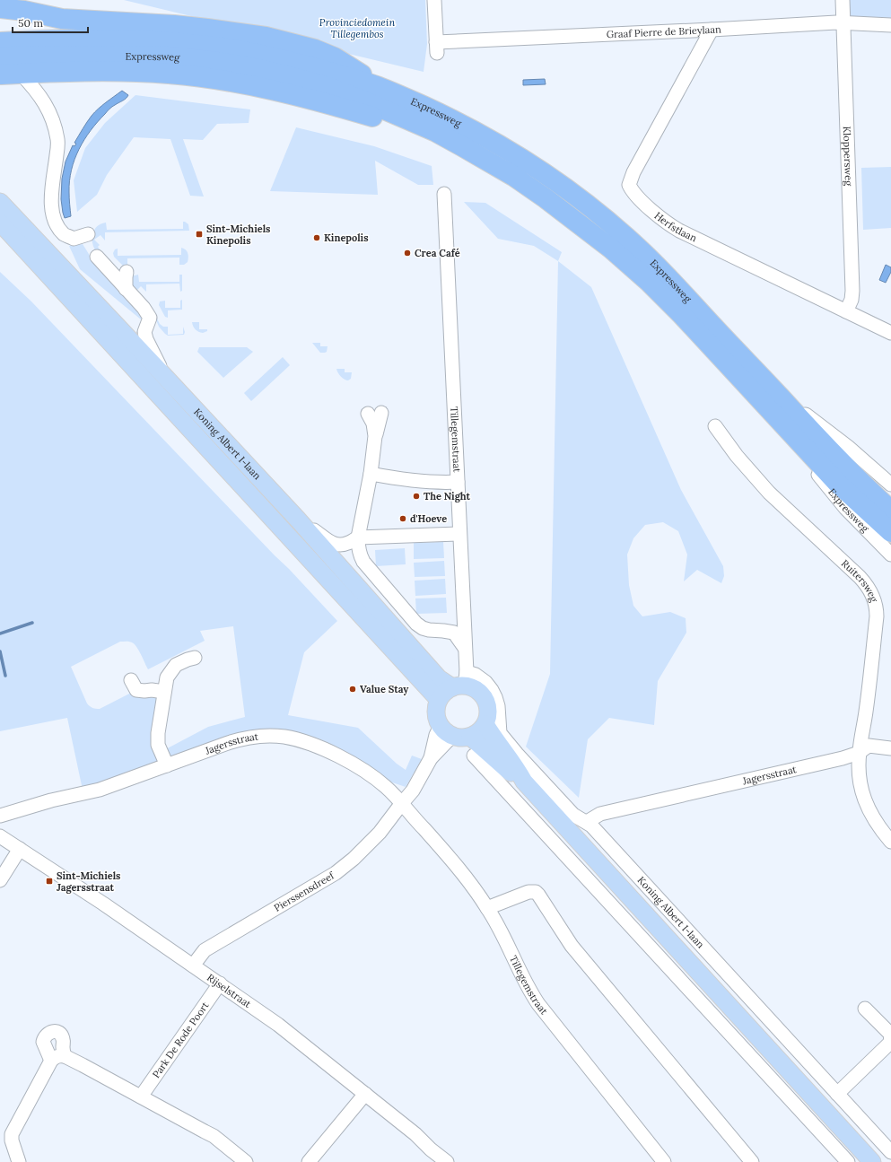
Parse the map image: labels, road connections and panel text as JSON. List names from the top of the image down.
{
  "streets": {
    "highway": ["Expressweg"],
    "main road": ["Koning Albert I-laan"],
    "street": [
      "Graaf Pierre de Brieylaan",
      "Kloppersweg",
      "Herfstlaan",
      "Tillegemstraat",
      "Ruitersweg",
      "Jagersstraat",
      "Pierssensdreef",
      "Rijselstraat",
      "Park De Rode Poort"
    ]
  },
  "crossings": [
    ["Graaf Pierre de Brieylaan", "Kloppersweg"],
    ["Graaf Pierre de Brieylaan", "Herfstlaan"],
    ["Kloppersweg", "Herfstlaan"],
    ["Tillegemstraat", "Koning Albert I-laan"],
    ["Tillegemstraat", "Jagersstraat"],
    ["Tillegemstraat", "Pierssensdreef"],
    ["Koning Albert I-laan", "Jagersstraat"],
    ["Ruitersweg", "Jagersstraat"],
    ["Jagersstraat", "Pierssensdreef"],
    ["Pierssensdreef", "Rijselstraat"],
    ["Rijselstraat", "Park De Rode Poort"]
  ],
  "parks": ["Provinciedomein Tillegembos"],
  "places": {
    "transit": ["Sint-Michiels Kinepolis", "Sint-Michiels Jagersstraat"],
    "other": [
      "Kinepolis",
      "Crea Café",
      "The Night",
      "d'Hoeve",
      "Value Stay"
    ]
  },
  "scale_bar": "50 m"
}
